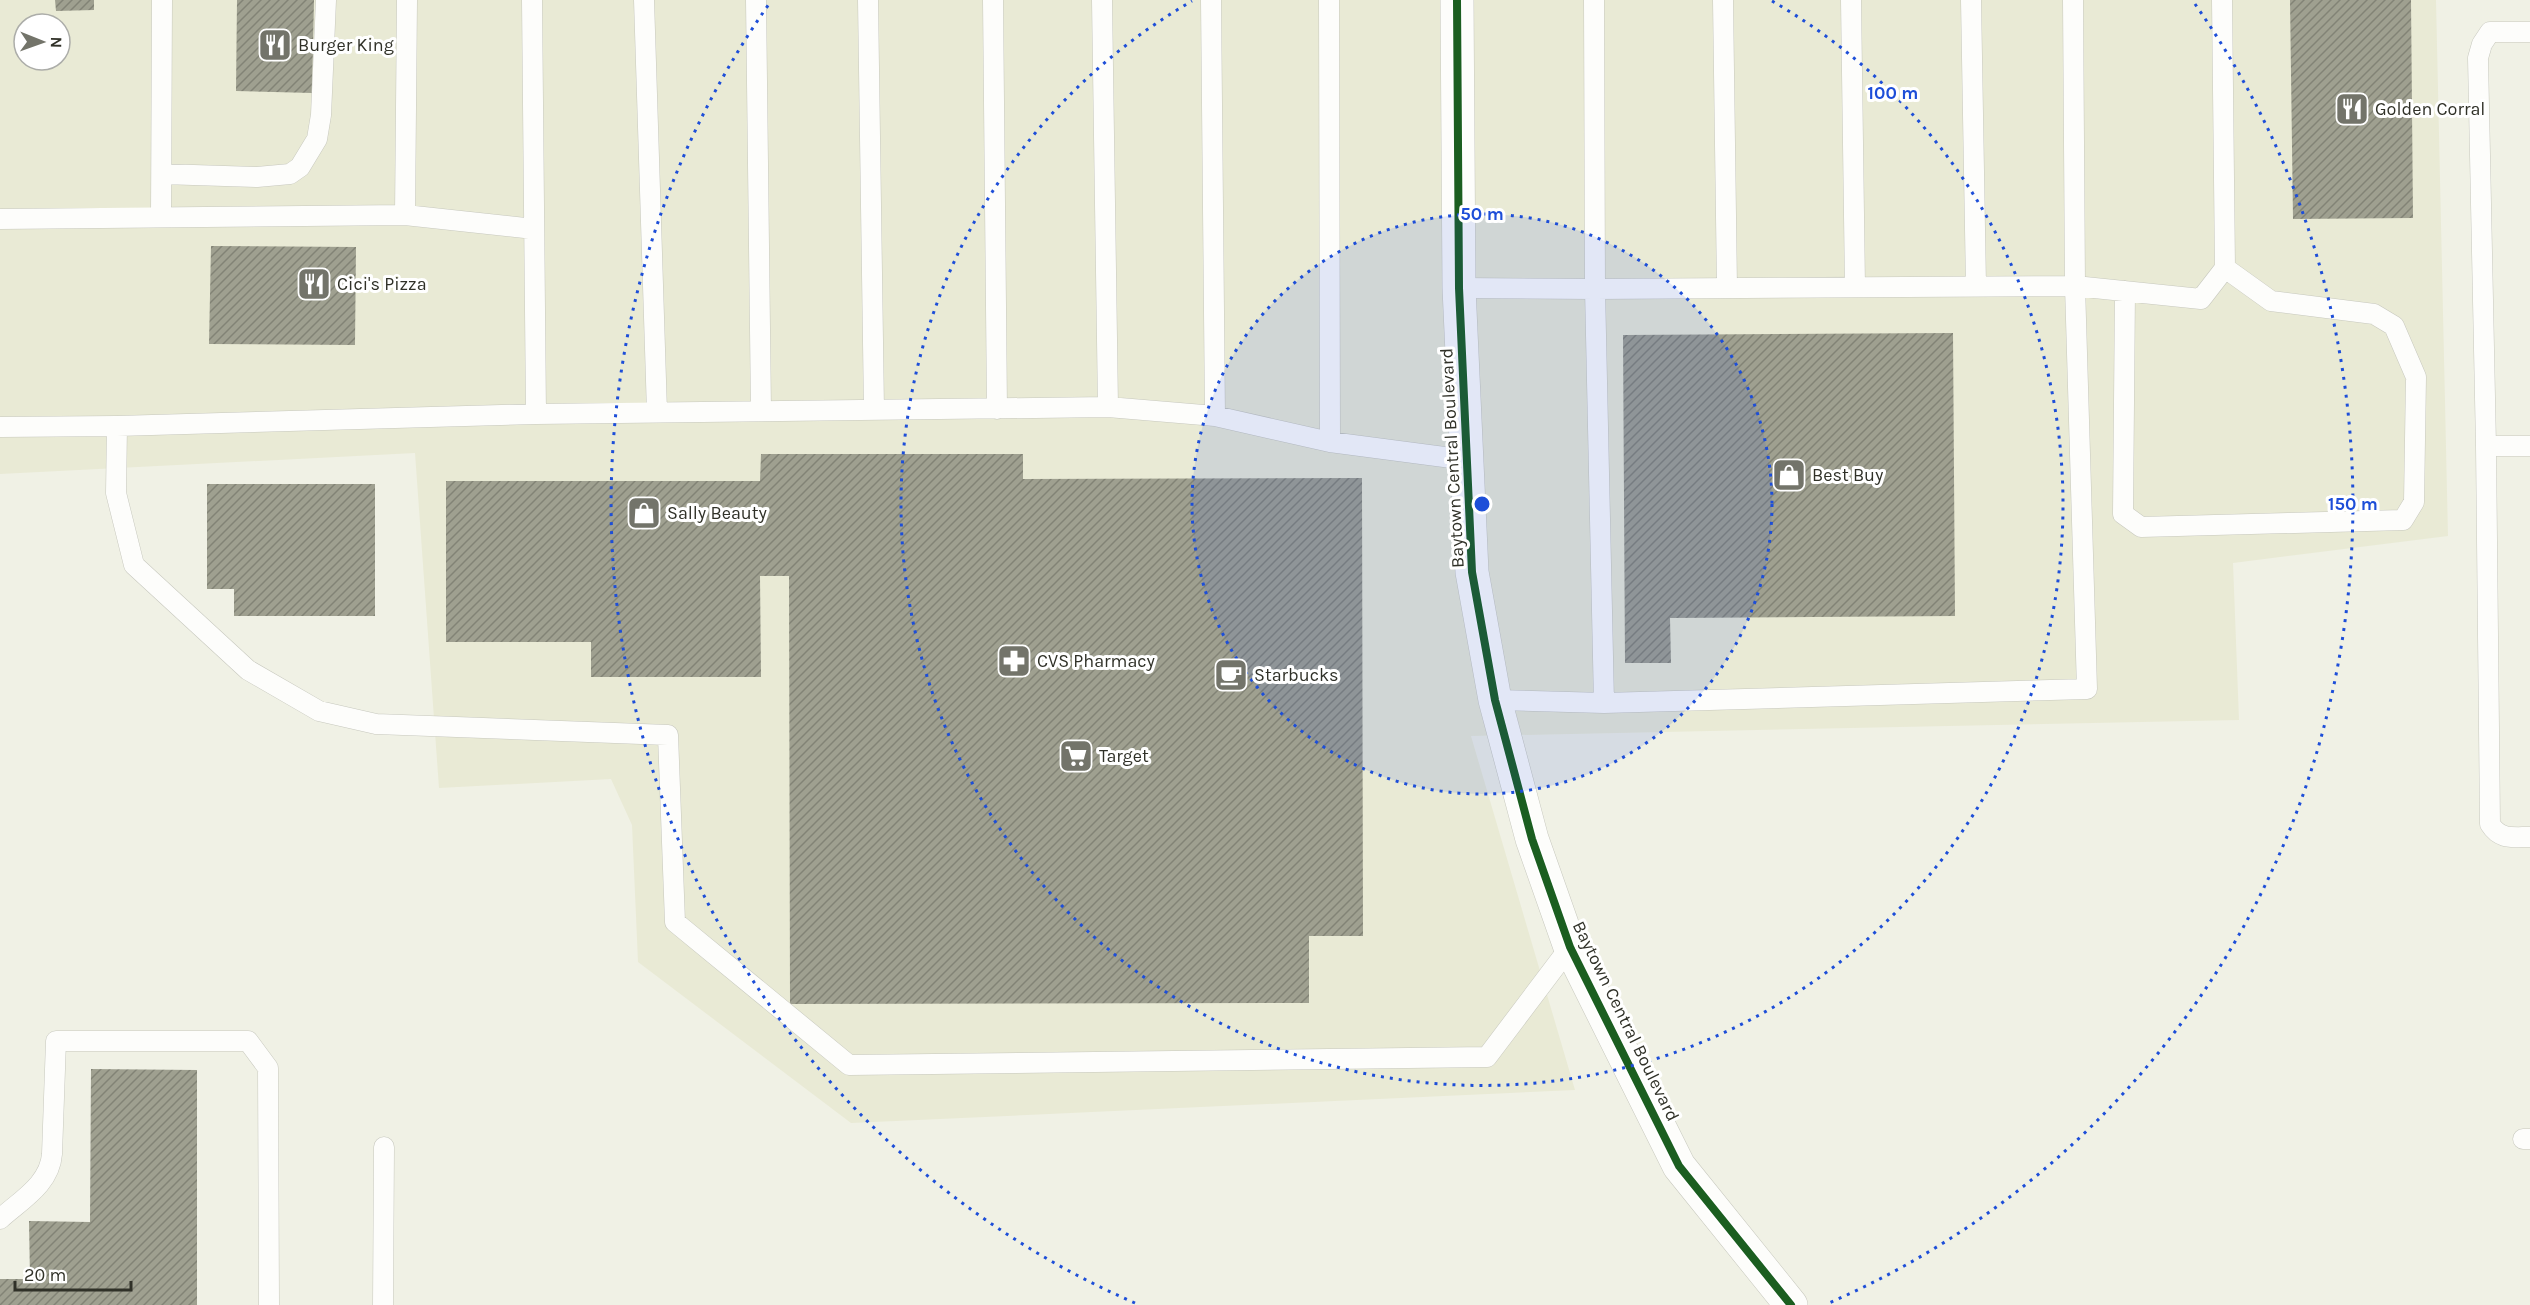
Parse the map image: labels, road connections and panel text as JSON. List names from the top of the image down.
{
  "streets": {
    "street": ["Baytown Central Boulevard"]
  },
  "places": {
    "restaurant": ["Burger King", "Golden Corral", "Cici's Pizza"],
    "shop": ["Best Buy", "Sally Beauty"],
    "pharmacy": ["CVS Pharmacy"],
    "cafe": ["Starbucks"],
    "supermarket": ["Target"]
  },
  "scale_bar": "20 m",
  "north": "right",
  "rings": ["100 m", "50 m", "150 m"]
}
